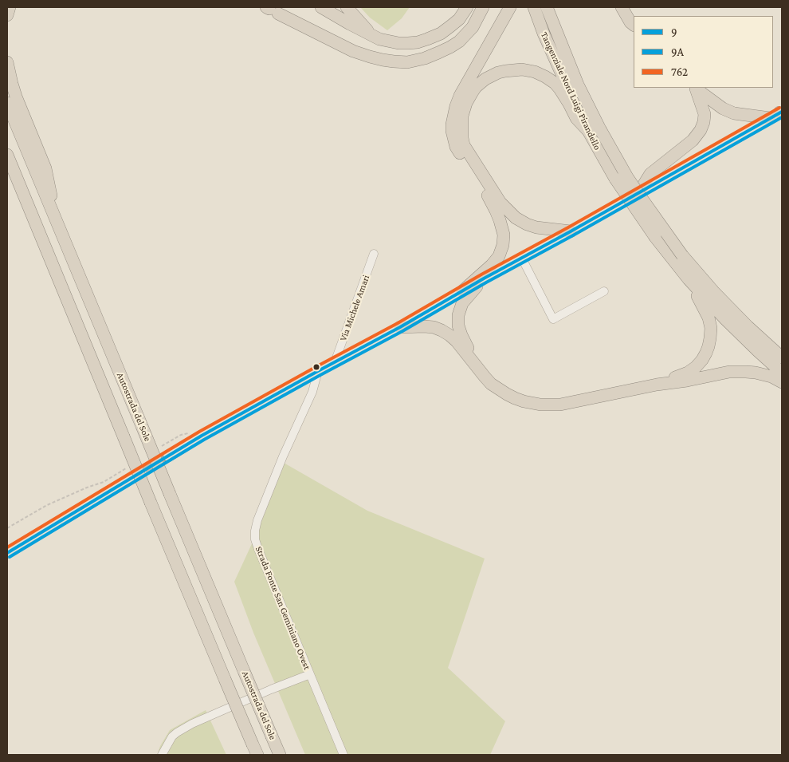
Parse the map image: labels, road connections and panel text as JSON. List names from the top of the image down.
{
  "streets": {
    "highway": ["Tangenziale Nord Luigi Pirandello", "Autostrada del Sole"],
    "street": ["Via Michele Amari", "Strada Fonte San Geminiano Ovest"]
  },
  "lines": ["transit line 762", "transit line 9", "transit line 9A"],
  "legend": ["9", "9A", "762"]
}
